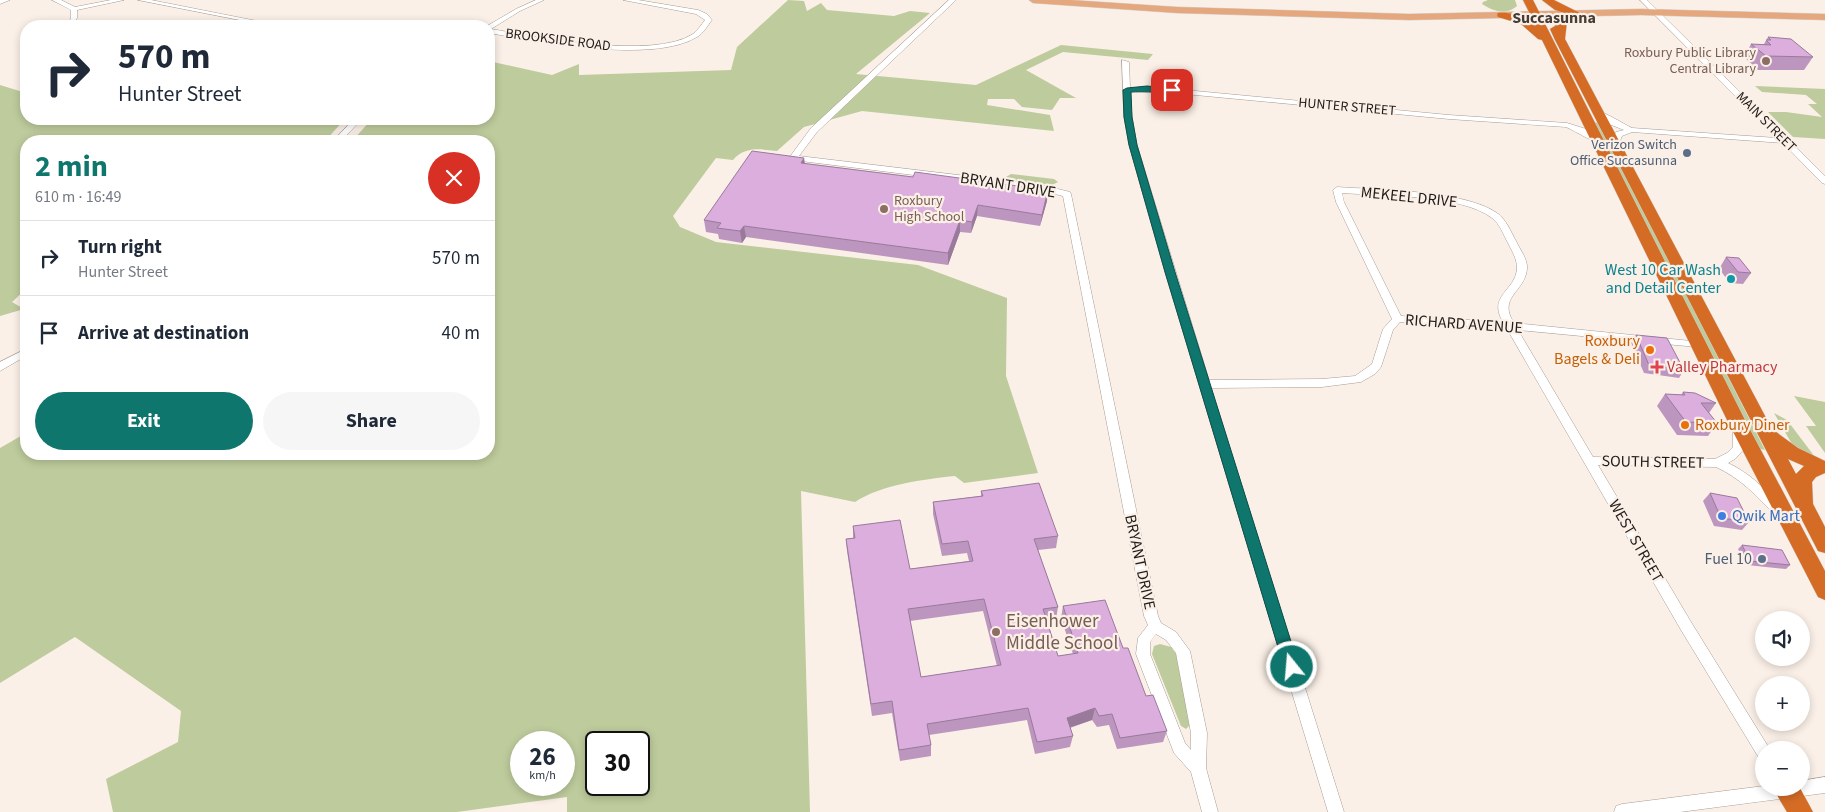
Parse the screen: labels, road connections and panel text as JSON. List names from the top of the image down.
{
  "streets": {
    "street": [
      "BROOKSIDE ROAD",
      "HUNTER STREET",
      "MAIN STREET",
      "BRYANT DRIVE",
      "MEKEEL DRIVE",
      "RICHARD AVENUE",
      "SOUTH STREET",
      "WEST STREET"
    ]
  },
  "crossings": [
    ["MEKEEL DRIVE", "RICHARD AVENUE"],
    ["MEKEEL DRIVE", "WEST STREET"],
    ["RICHARD AVENUE", "WEST STREET"],
    ["SOUTH STREET", "WEST STREET"]
  ],
  "districts": ["Succasunna"],
  "places": {
    "other": [
      "Roxbury Public Library Central Library",
      "Verizon Switch Office Succasunna",
      "Roxbury High School",
      "West 10 Car Wash and Detail Center",
      "Roxbury Bagels & Deli",
      "Roxbury Diner",
      "Qwik Mart",
      "Fuel 10",
      "Eisenhower Middle School"
    ],
    "health": ["Valley Pharmacy"]
  },
  "page": {
    "turn": ["570 m", "Hunter Street"],
    "heading": ["2 min", "610 m · 16:49"],
    "list": [
      {
        "name": "Turn right",
        "note": "Hunter Street",
        "value": "570 m"
      },
      {
        "name": "Arrive at destination",
        "value": "40 m"
      }
    ],
    "buttons": ["Exit", "Share"],
    "map_buttons": ["+", "−"],
    "speed": "26 km/h",
    "limit": "30"
  }
}
